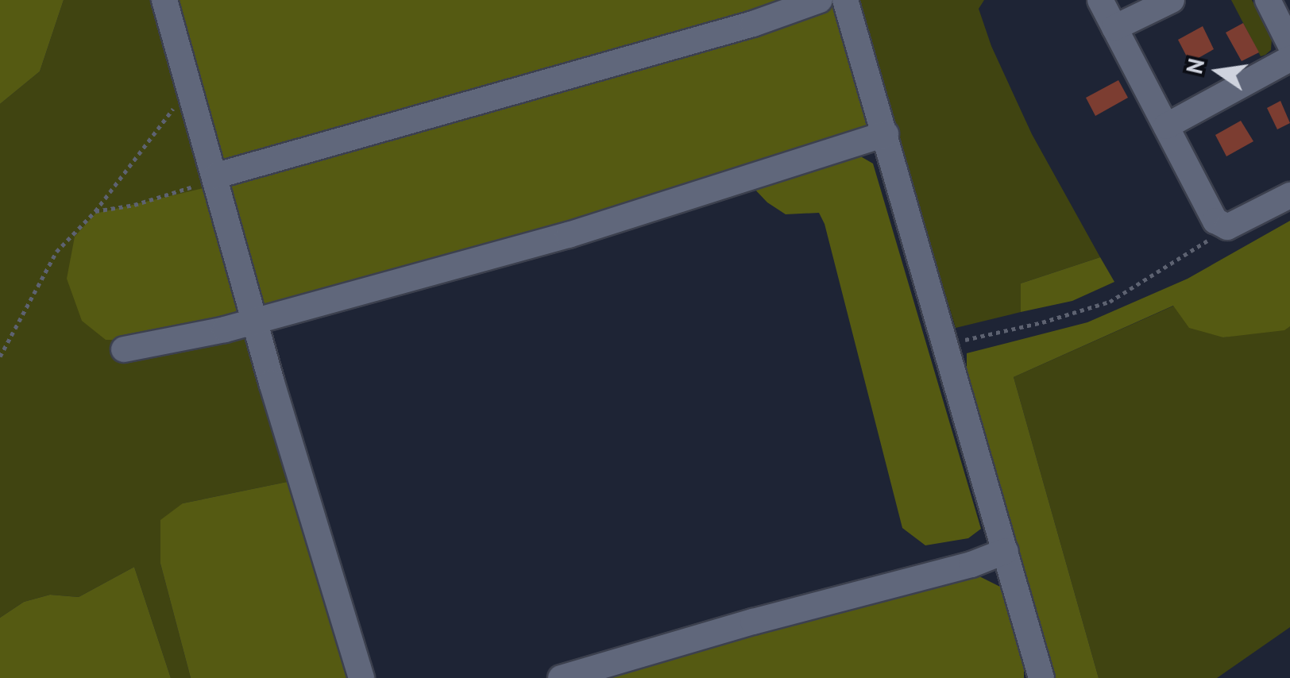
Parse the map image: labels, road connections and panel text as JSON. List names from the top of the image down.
{
  "north": "left"
}
